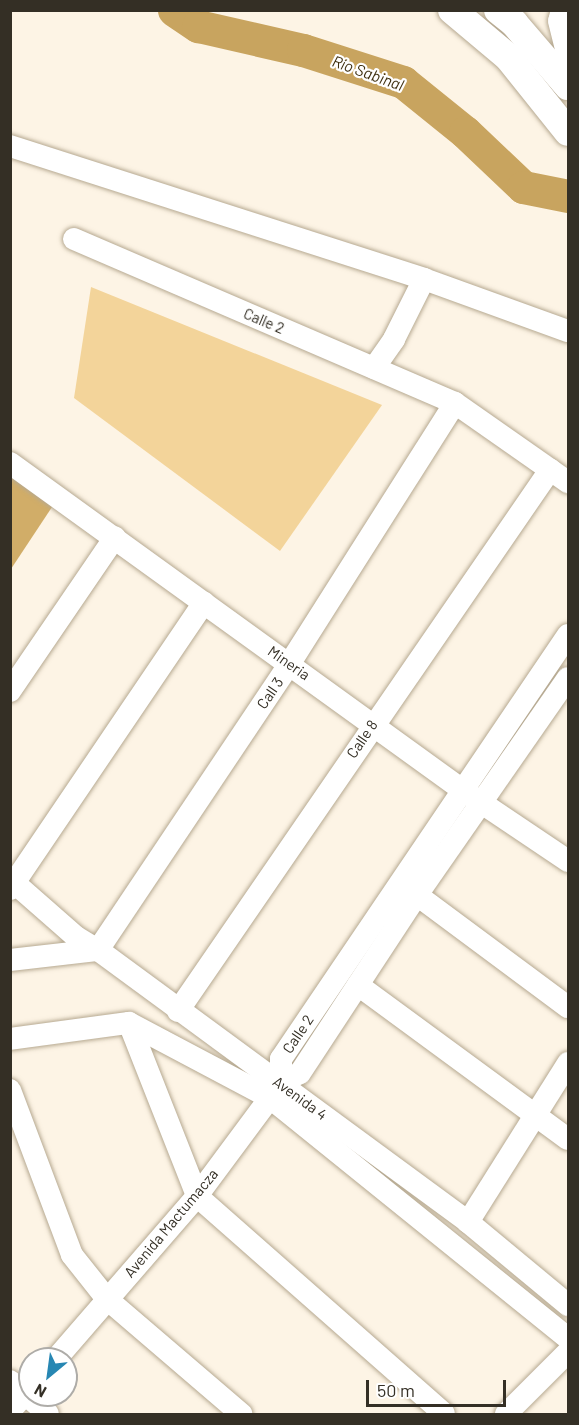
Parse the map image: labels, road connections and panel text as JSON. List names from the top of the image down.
{
  "streets": {
    "street": [
      "Calle 2",
      "Mineria",
      "Call 3",
      "Calle 8",
      "Avenida 4",
      "Avenida Mactumacza"
    ]
  },
  "crossings": [
    ["Calle 2", "Mineria"],
    ["Calle 2", "Call 3"],
    ["Calle 2", "Calle 8"],
    ["Calle 2", "Avenida 4"],
    ["Calle 2", "Avenida Mactumacza"],
    ["Mineria", "Call 3"],
    ["Mineria", "Calle 8"],
    ["Call 3", "Avenida 4"],
    ["Calle 8", "Avenida 4"],
    ["Avenida 4", "Avenida Mactumacza"]
  ],
  "water": ["Río Sabinal"],
  "scale_bar": "50 m",
  "north": "bottom left"
}
